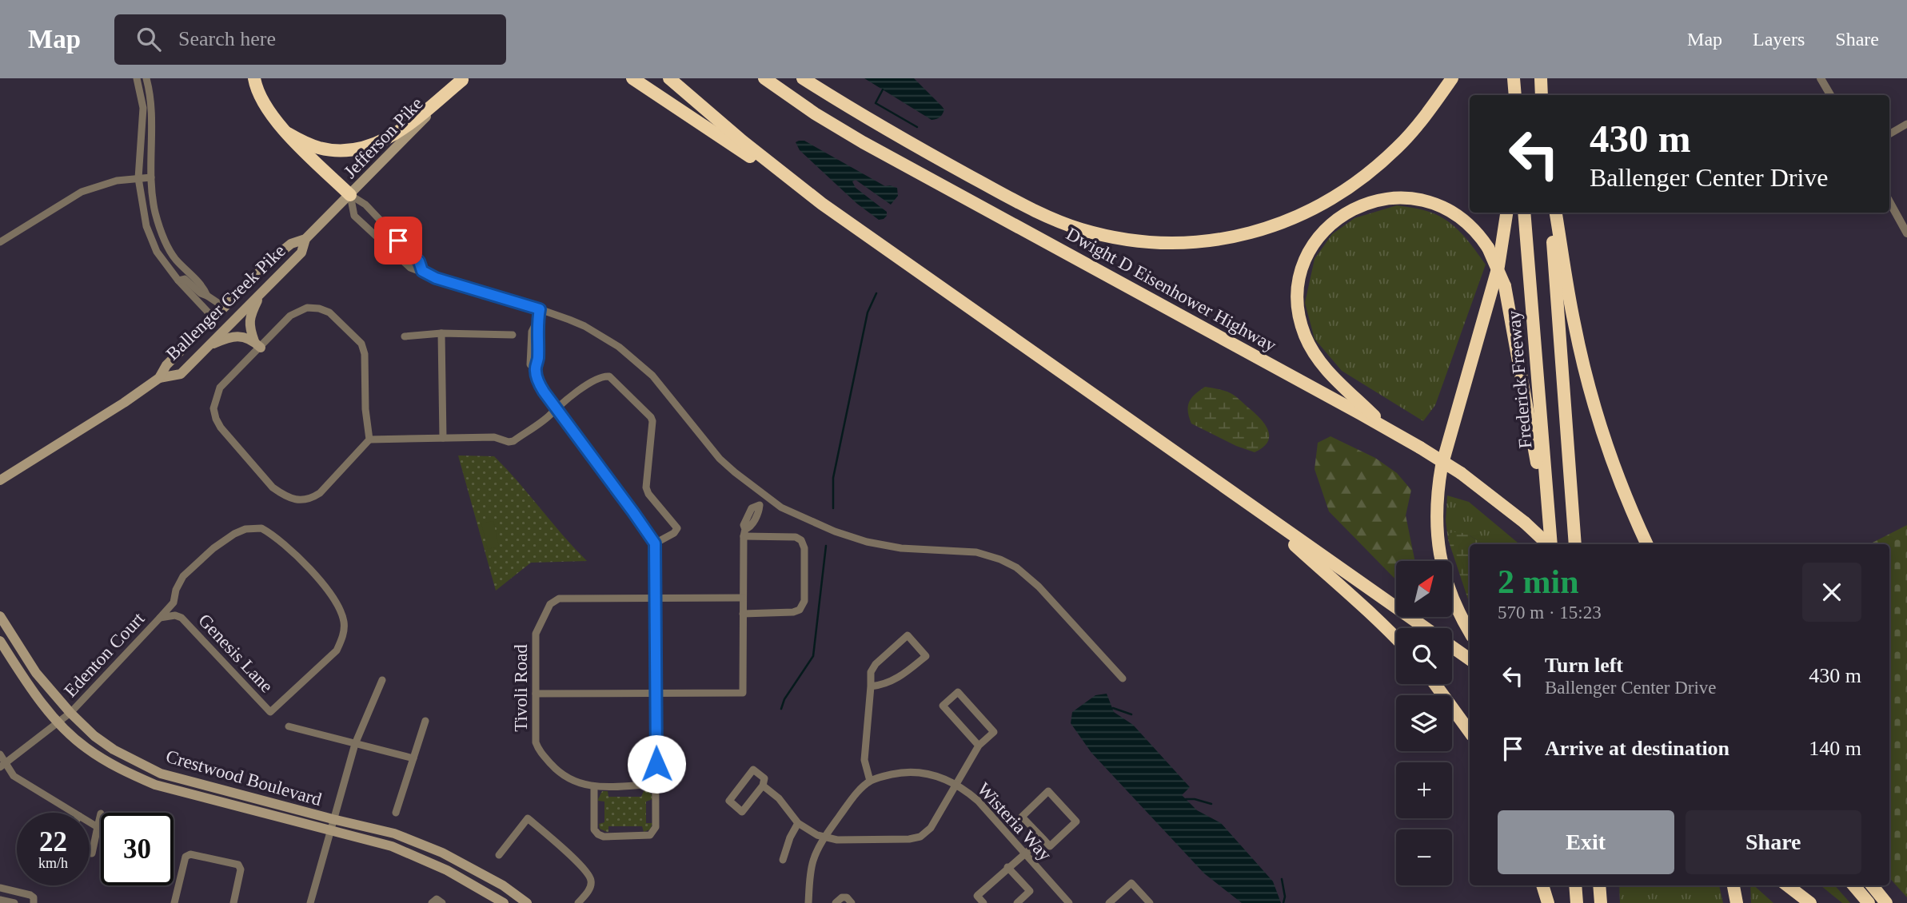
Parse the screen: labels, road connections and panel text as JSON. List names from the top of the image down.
{
  "streets": {
    "highway": ["Dwight D Eisenhower Highway", "Frederick Freeway"],
    "main road": ["Jefferson Pike", "Ballenger Creek Pike", "Crestwood Boulevard"],
    "street": [
      "Genesis Lane",
      "Edenton Court",
      "Tivoli Road",
      "Wisteria Way"
    ]
  },
  "crossings": [
    ["Jefferson Pike", "Ballenger Creek Pike"],
    ["Genesis Lane", "Edenton Court"],
    ["Edenton Court", "Crestwood Boulevard"]
  ],
  "north": "top right",
  "page": {
    "header": "Map",
    "search": "Search here",
    "nav": ["Map", "Layers", "Share"],
    "turn": ["430 m", "Ballenger Center Drive"],
    "heading": ["2 min", "570 m · 15:23"],
    "map_buttons": ["+", "−"],
    "list": [
      {
        "name": "Turn left",
        "note": "Ballenger Center Drive",
        "value": "430 m"
      },
      {
        "name": "Arrive at destination",
        "value": "140 m"
      }
    ],
    "buttons": ["Exit", "Share"],
    "speed": "22 km/h",
    "limit": "30"
  }
}
